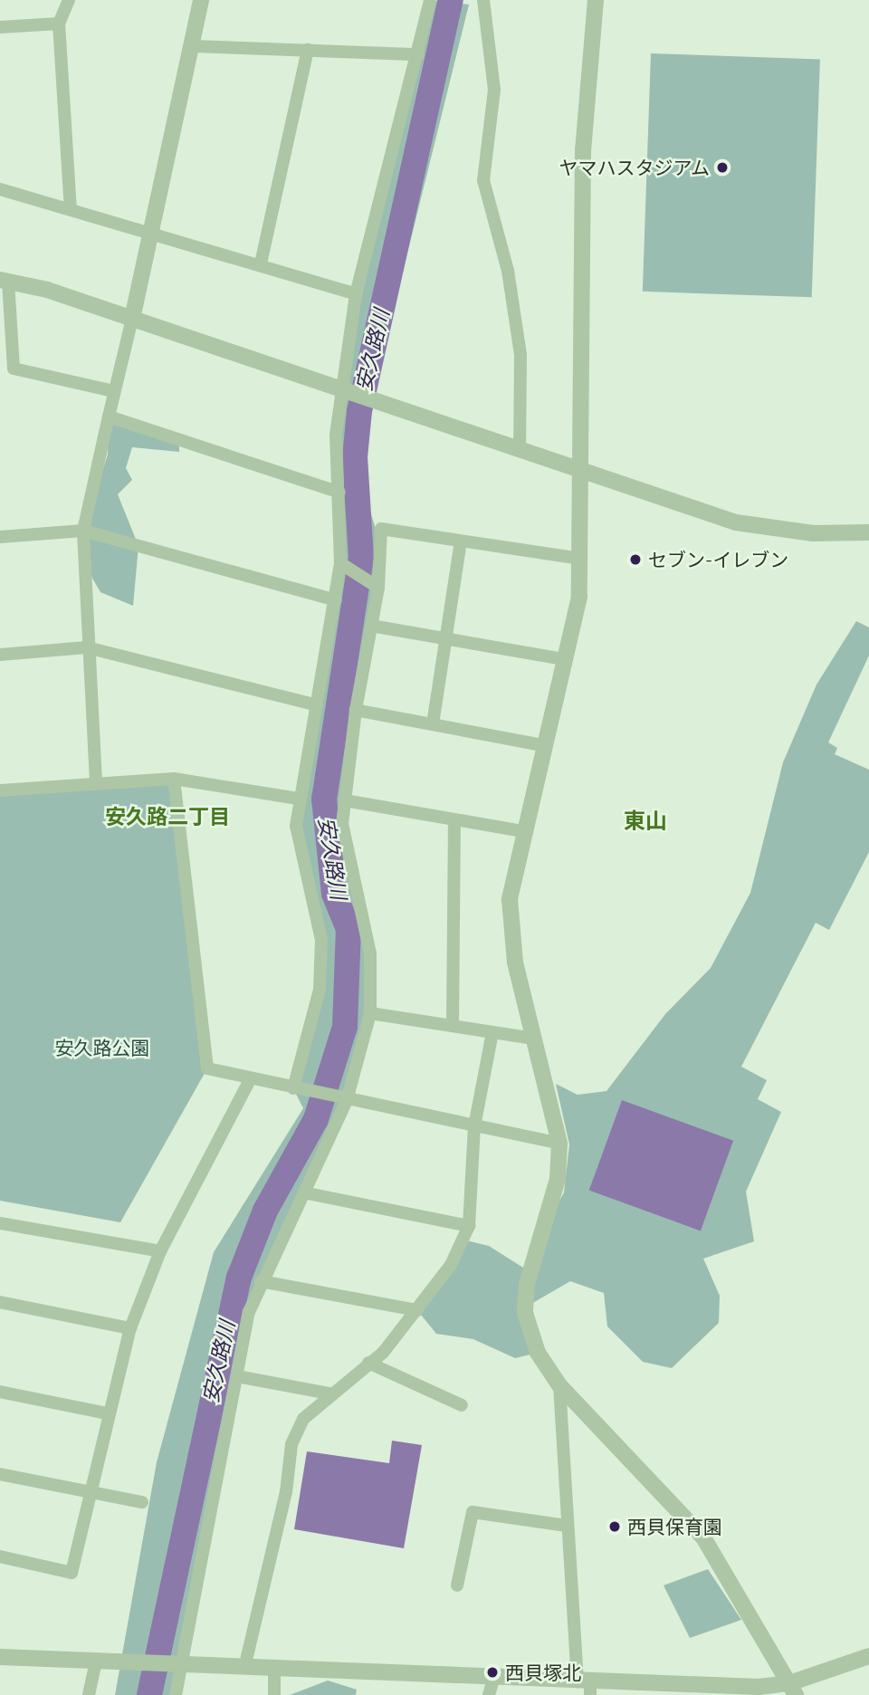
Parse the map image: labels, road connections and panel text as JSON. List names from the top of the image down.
{
  "districts": ["安久路二丁目", "東山"],
  "water": ["安久路川"],
  "parks": ["安久路公園"],
  "places": [
    "ヤマハスタジアム",
    "セブン-イレブン",
    "西貝保育園",
    "西貝塚北"
  ]
}
